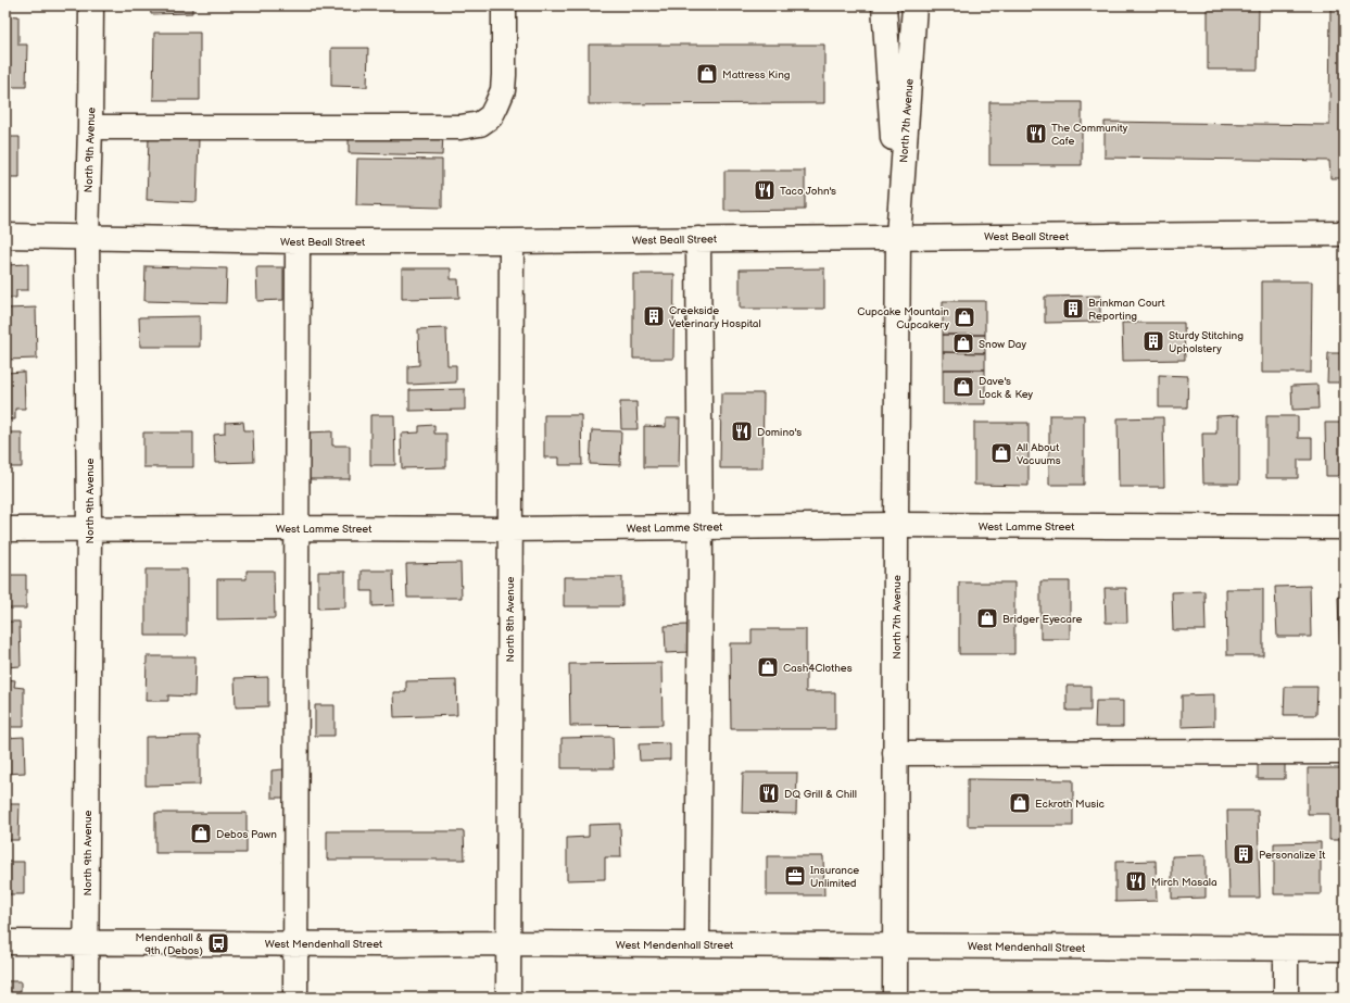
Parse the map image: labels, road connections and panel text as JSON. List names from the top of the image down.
{
  "streets": {
    "street": [
      "North 7th Avenue",
      "North 9th Avenue",
      "West Beall Street",
      "West Lamme Street",
      "North 8th Avenue",
      "West Mendenhall Street"
    ]
  },
  "crossings": [
    ["North 7th Avenue", "West Beall Street"],
    ["North 7th Avenue", "West Lamme Street"],
    ["North 7th Avenue", "West Mendenhall Street"],
    ["North 9th Avenue", "West Beall Street"],
    ["North 9th Avenue", "West Lamme Street"],
    ["North 9th Avenue", "West Mendenhall Street"],
    ["West Beall Street", "North 8th Avenue"],
    ["West Lamme Street", "North 8th Avenue"],
    ["North 8th Avenue", "West Mendenhall Street"]
  ],
  "places": {
    "shop": [
      "Mattress King",
      "Cupcake Mountain Cupcakery",
      "Snow Day",
      "Dave's Lock & Key",
      "All About Vacuums",
      "Bridger Eyecare",
      "Cash4Clothes",
      "Eckroth Music",
      "Debos Pawn"
    ],
    "restaurant": [
      "The Community Cafe",
      "Taco John's",
      "Domino's",
      "DQ Grill & Chill",
      "Mirch Masala"
    ],
    "building": [
      "Brinkman Court Reporting",
      "Creekside Veterinary Hospital",
      "Sturdy Stitching Upholstery",
      "Personalize It"
    ],
    "office": ["Insurance Unlimited"],
    "bus stop": ["Mendenhall & 9th (Debos)"]
  }
}
